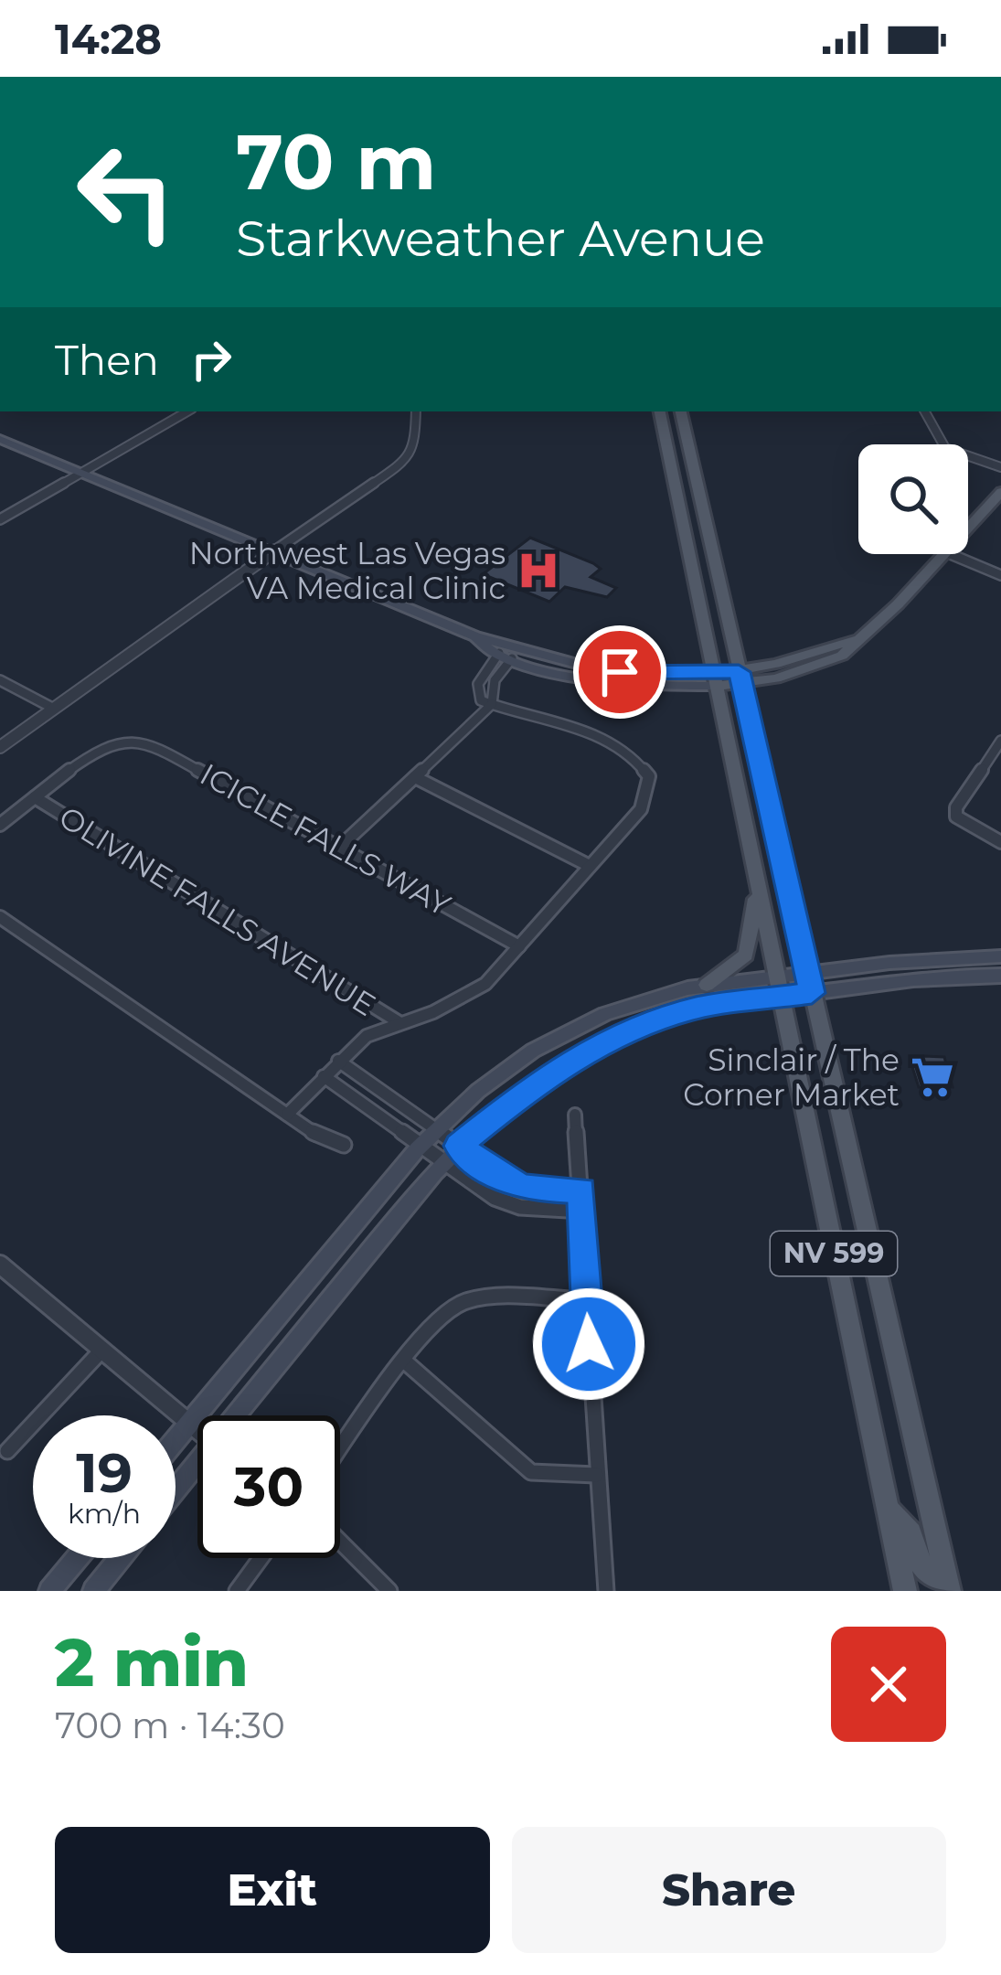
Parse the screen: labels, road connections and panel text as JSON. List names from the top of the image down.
{
  "streets": {
    "main road": ["NV 599"],
    "street": ["ICICLE FALLS WAY", "OLIVINE FALLS AVENUE"]
  },
  "crossings": [
    ["ICICLE FALLS WAY", "OLIVINE FALLS AVENUE"]
  ],
  "places": {
    "hospital": ["Northwest Las Vegas VA Medical Clinic"],
    "supermarket": ["Sinclair / The Corner Market"]
  },
  "page": {
    "status": "14:28",
    "turn": ["70 m", "Starkweather Avenue"],
    "then": "Then",
    "speed": "19 km/h",
    "limit": "30",
    "heading": ["2 min", "700 m · 14:30"],
    "buttons": ["Exit", "Share"]
  }
}
